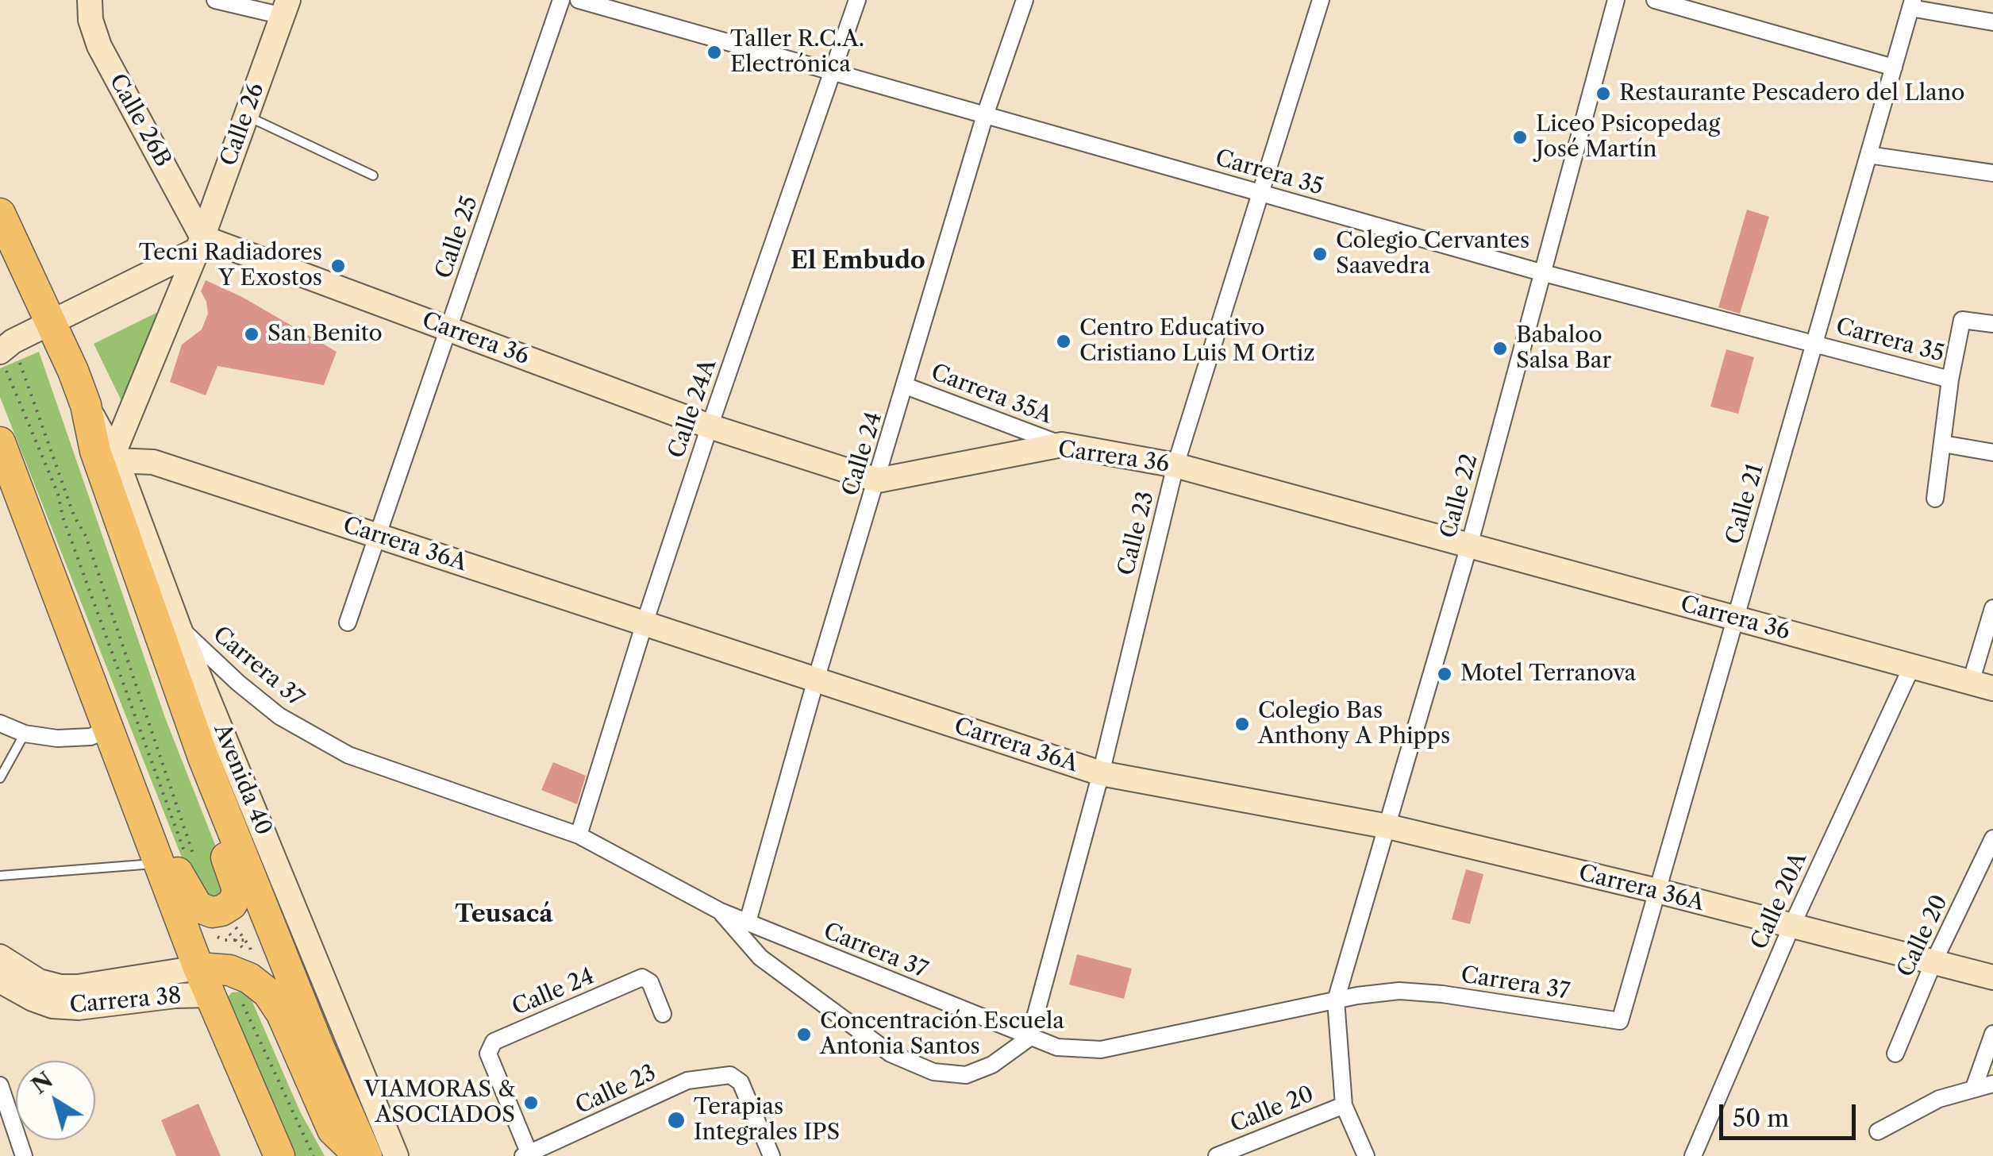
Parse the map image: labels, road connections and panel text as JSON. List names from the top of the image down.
{
  "streets": {
    "highway": ["Avenida 40"],
    "street": [
      "Calle 26B",
      "Calle 26",
      "Carrera 35",
      "Calle 25",
      "Carrera 36",
      "Carrera 35A",
      "Calle 24A",
      "Calle 24",
      "Calle 22",
      "Calle 21",
      "Calle 23",
      "Carrera 36A",
      "Carrera 37",
      "Calle 20A",
      "Calle 20",
      "Carrera 38"
    ]
  },
  "crossings": [
    ["Calle 26B", "Calle 26"],
    ["Calle 26B", "Carrera 36"],
    ["Calle 26", "Carrera 36"],
    ["Calle 26", "Carrera 36A"],
    ["Calle 26", "Avenida 40"],
    ["Carrera 35", "Calle 24A"],
    ["Carrera 35", "Calle 24"],
    ["Carrera 35", "Calle 22"],
    ["Carrera 35", "Calle 21"],
    ["Carrera 35", "Calle 23"],
    ["Calle 25", "Carrera 36"],
    ["Calle 25", "Carrera 36A"],
    ["Carrera 36", "Carrera 35A"],
    ["Carrera 36", "Calle 24A"],
    ["Carrera 36", "Calle 24"],
    ["Carrera 36", "Calle 22"],
    ["Carrera 36", "Calle 21"],
    ["Carrera 36", "Calle 23"],
    ["Carrera 36", "Calle 20A"],
    ["Carrera 35A", "Calle 24"],
    ["Calle 24A", "Carrera 36A"],
    ["Calle 24A", "Carrera 37"],
    ["Calle 24", "Calle 23"],
    ["Calle 24", "Carrera 36A"],
    ["Calle 24", "Carrera 37"],
    ["Calle 22", "Carrera 36A"],
    ["Calle 22", "Carrera 37"],
    ["Calle 21", "Carrera 36A"],
    ["Calle 21", "Carrera 37"],
    ["Calle 23", "Carrera 36A"],
    ["Calle 23", "Carrera 37"],
    ["Carrera 36A", "Avenida 40"],
    ["Carrera 36A", "Calle 20A"],
    ["Carrera 36A", "Calle 20"],
    ["Carrera 37", "Avenida 40"]
  ],
  "districts": ["El Embudo", "Teusacá"],
  "places": [
    "Taller R.C.A. Electrónica",
    "Restaurante Pescadero del Llano",
    "Liceo Psicopedag José Martín",
    "Colegio Cervantes Saavedra",
    "Tecni Radiadores Y Exostos",
    "San Benito",
    "Centro Educativo Cristiano Luis M Ortiz",
    "Babaloo Salsa Bar",
    "Motel Terranova",
    "Colegio Bas Anthony A Phipps",
    "Concentración Escuela Antonia Santos",
    "VIAMORAS & ASOCIADOS",
    "Terapias Integrales IPS"
  ],
  "scale_bar": "50 m",
  "north": "top left"
}
